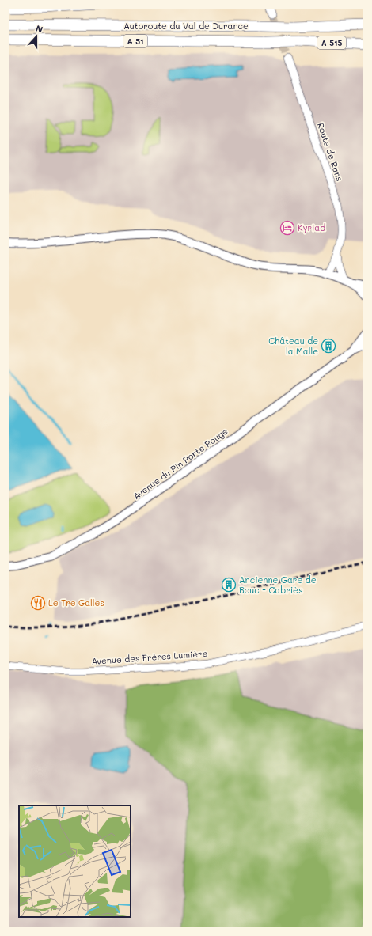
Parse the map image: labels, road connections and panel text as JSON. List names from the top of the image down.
{
  "streets": {
    "highway": ["Autoroute du Val de Durance", "A 51", "A 515"],
    "main road": ["Avenue du Pin Porte Rouge"],
    "street": ["Route de Rans", "Avenue des Frères Lumière"]
  },
  "crossings": [
    ["Autoroute du Val de Durance", "A 515"]
  ],
  "places": {
    "hotel": ["Kyriad"],
    "building": ["Château de la Malle", "Ancienne Gare de Bouc - Cabriès"],
    "restaurant": ["Le Tre Galles"]
  },
  "north": "top"
}
